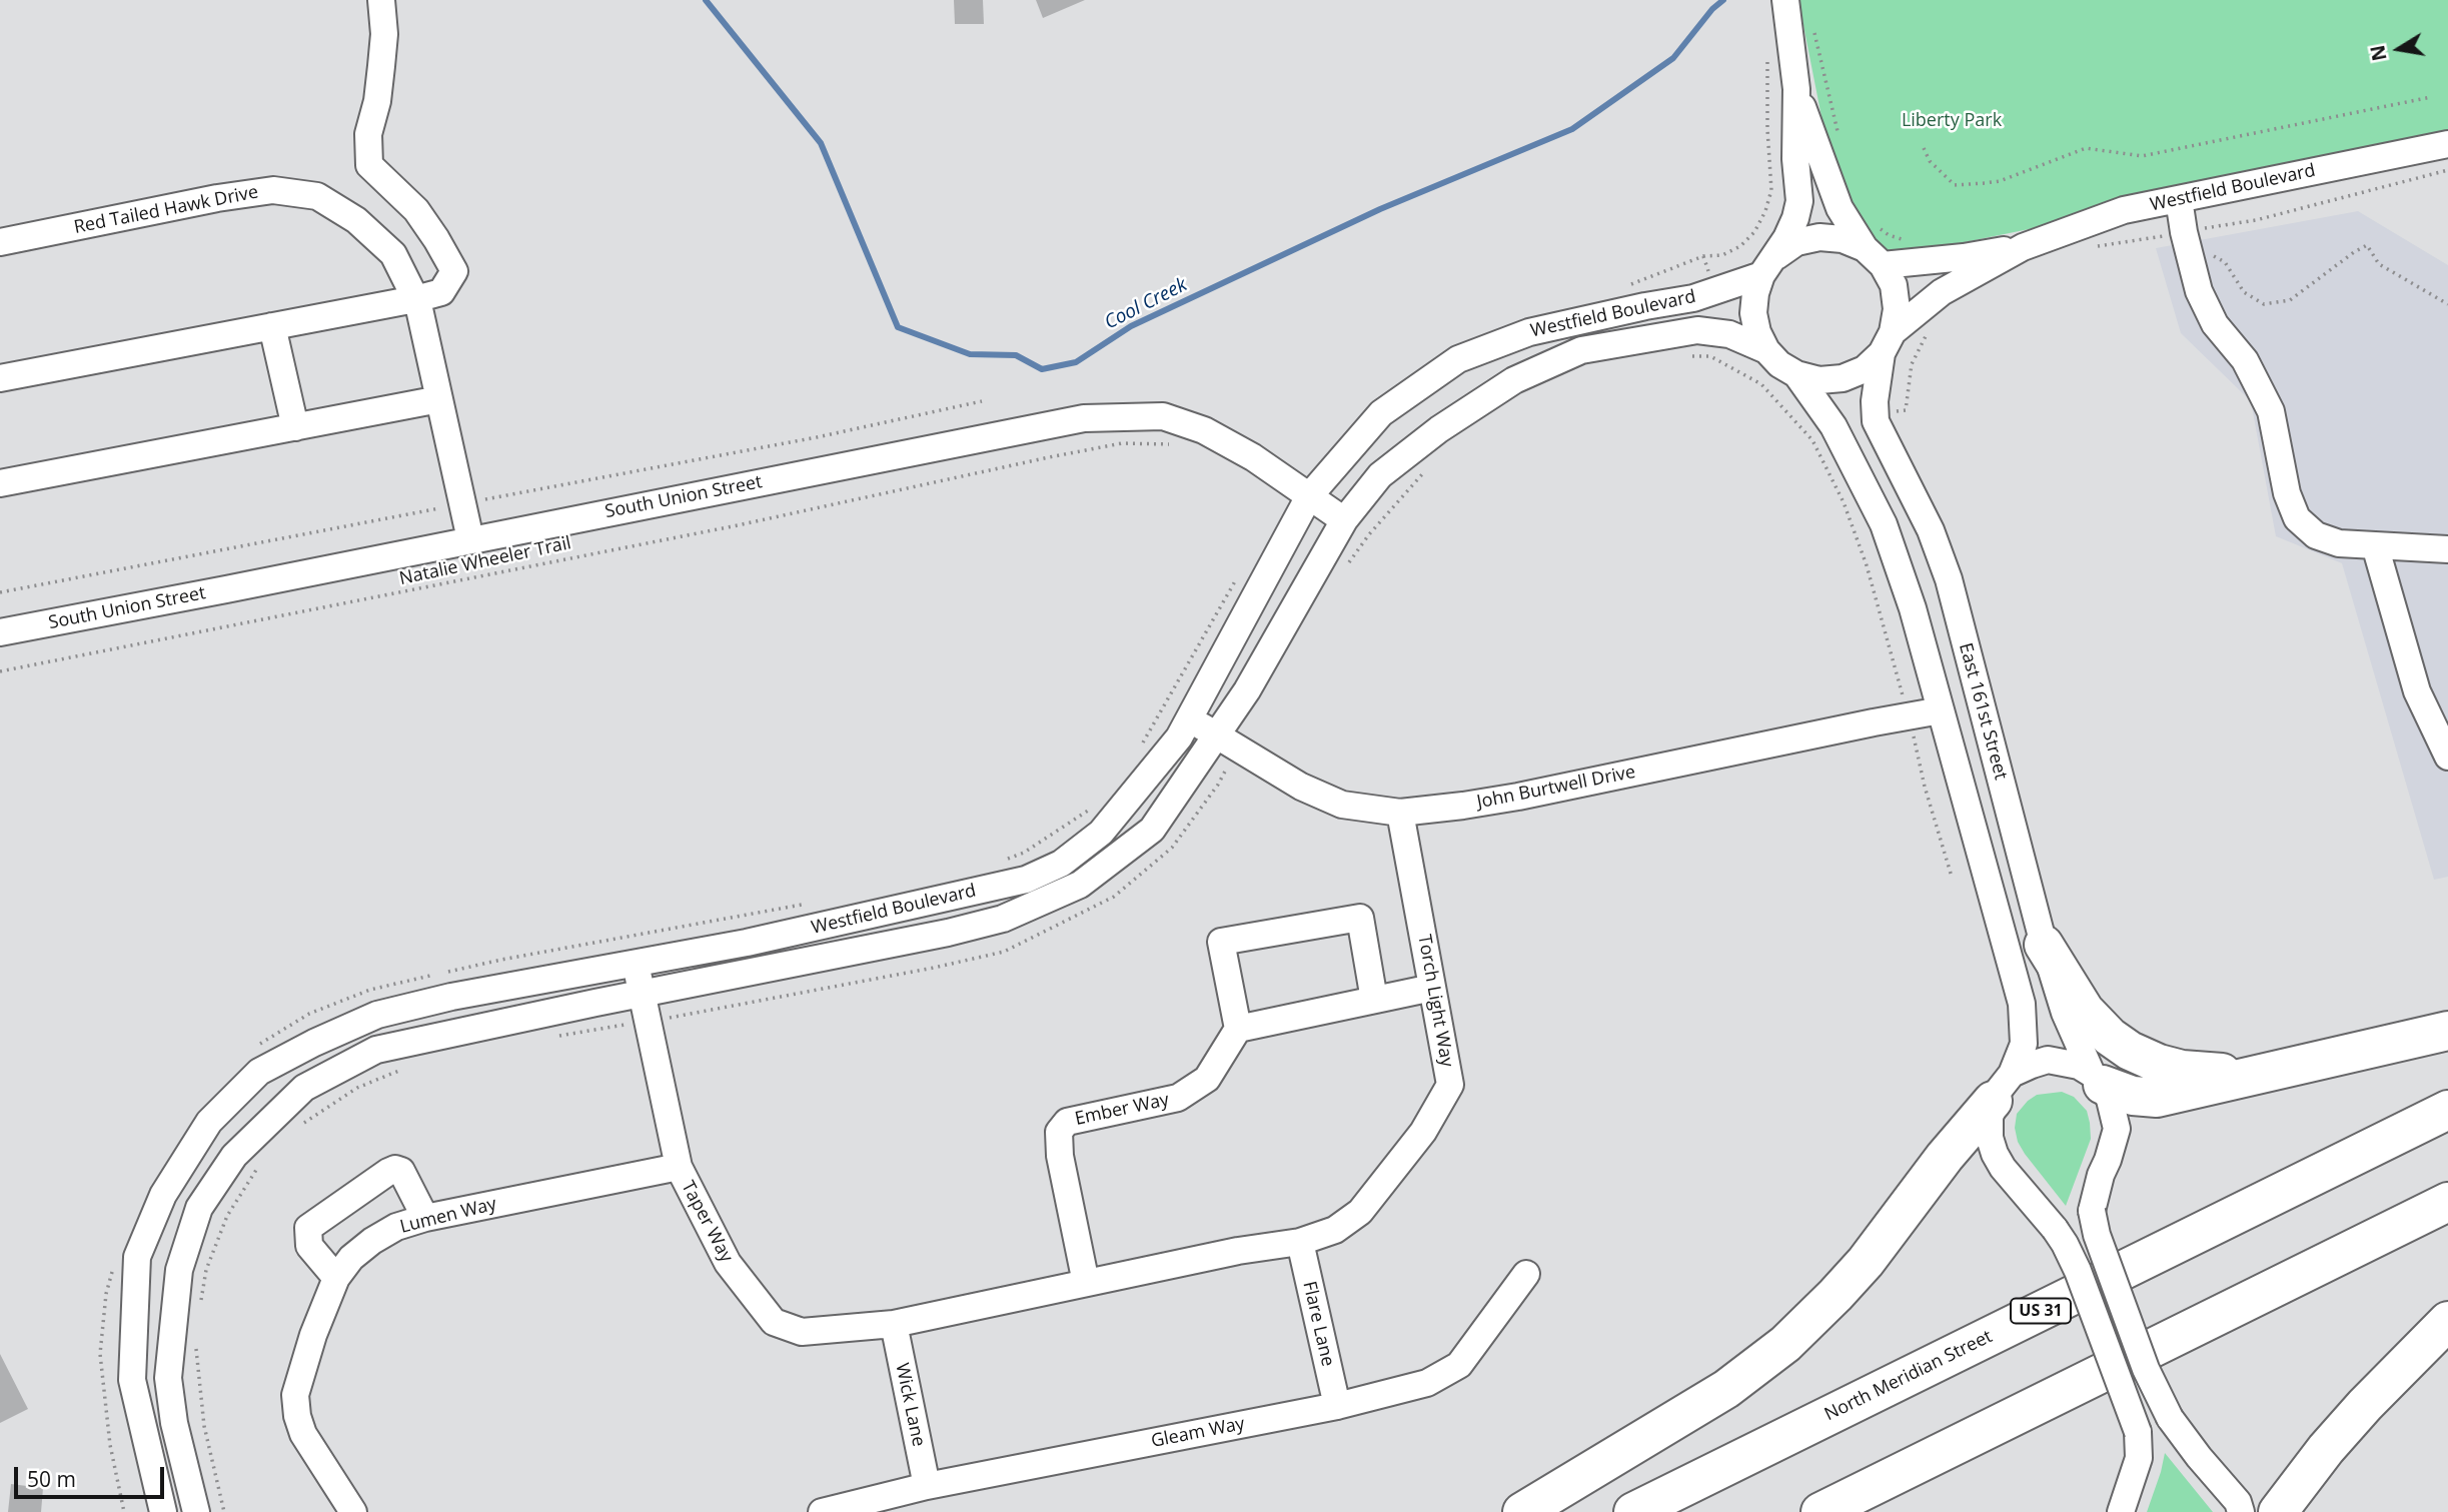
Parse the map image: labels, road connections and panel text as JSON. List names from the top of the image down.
{
  "streets": {
    "highway": ["US 31", "North Meridian Street"],
    "street": [
      "Westfield Boulevard",
      "Red Tailed Hawk Drive",
      "South Union Street",
      "East 161st Street",
      "John Burtwell Drive",
      "Torch Light Way",
      "Ember Way",
      "Lumen Way",
      "Taper Way",
      "Flare Lane",
      "Wick Lane",
      "Gleam Way"
    ],
    "path": ["Natalie Wheeler Trail"]
  },
  "crossings": [
    ["Westfield Boulevard", "South Union Street"],
    ["Westfield Boulevard", "East 161st Street"],
    ["Westfield Boulevard", "John Burtwell Drive"],
    ["Westfield Boulevard", "Taper Way"],
    ["Red Tailed Hawk Drive", "South Union Street"],
    ["John Burtwell Drive", "Torch Light Way"],
    ["Torch Light Way", "Ember Way"],
    ["Torch Light Way", "Taper Way"],
    ["Torch Light Way", "Flare Lane"],
    ["Ember Way", "Taper Way"],
    ["Lumen Way", "Taper Way"],
    ["Taper Way", "Wick Lane"],
    ["Flare Lane", "Gleam Way"],
    ["Wick Lane", "Gleam Way"]
  ],
  "water": ["Cool Creek"],
  "parks": ["Liberty Park"],
  "scale_bar": "50 m",
  "north": "left"
}
